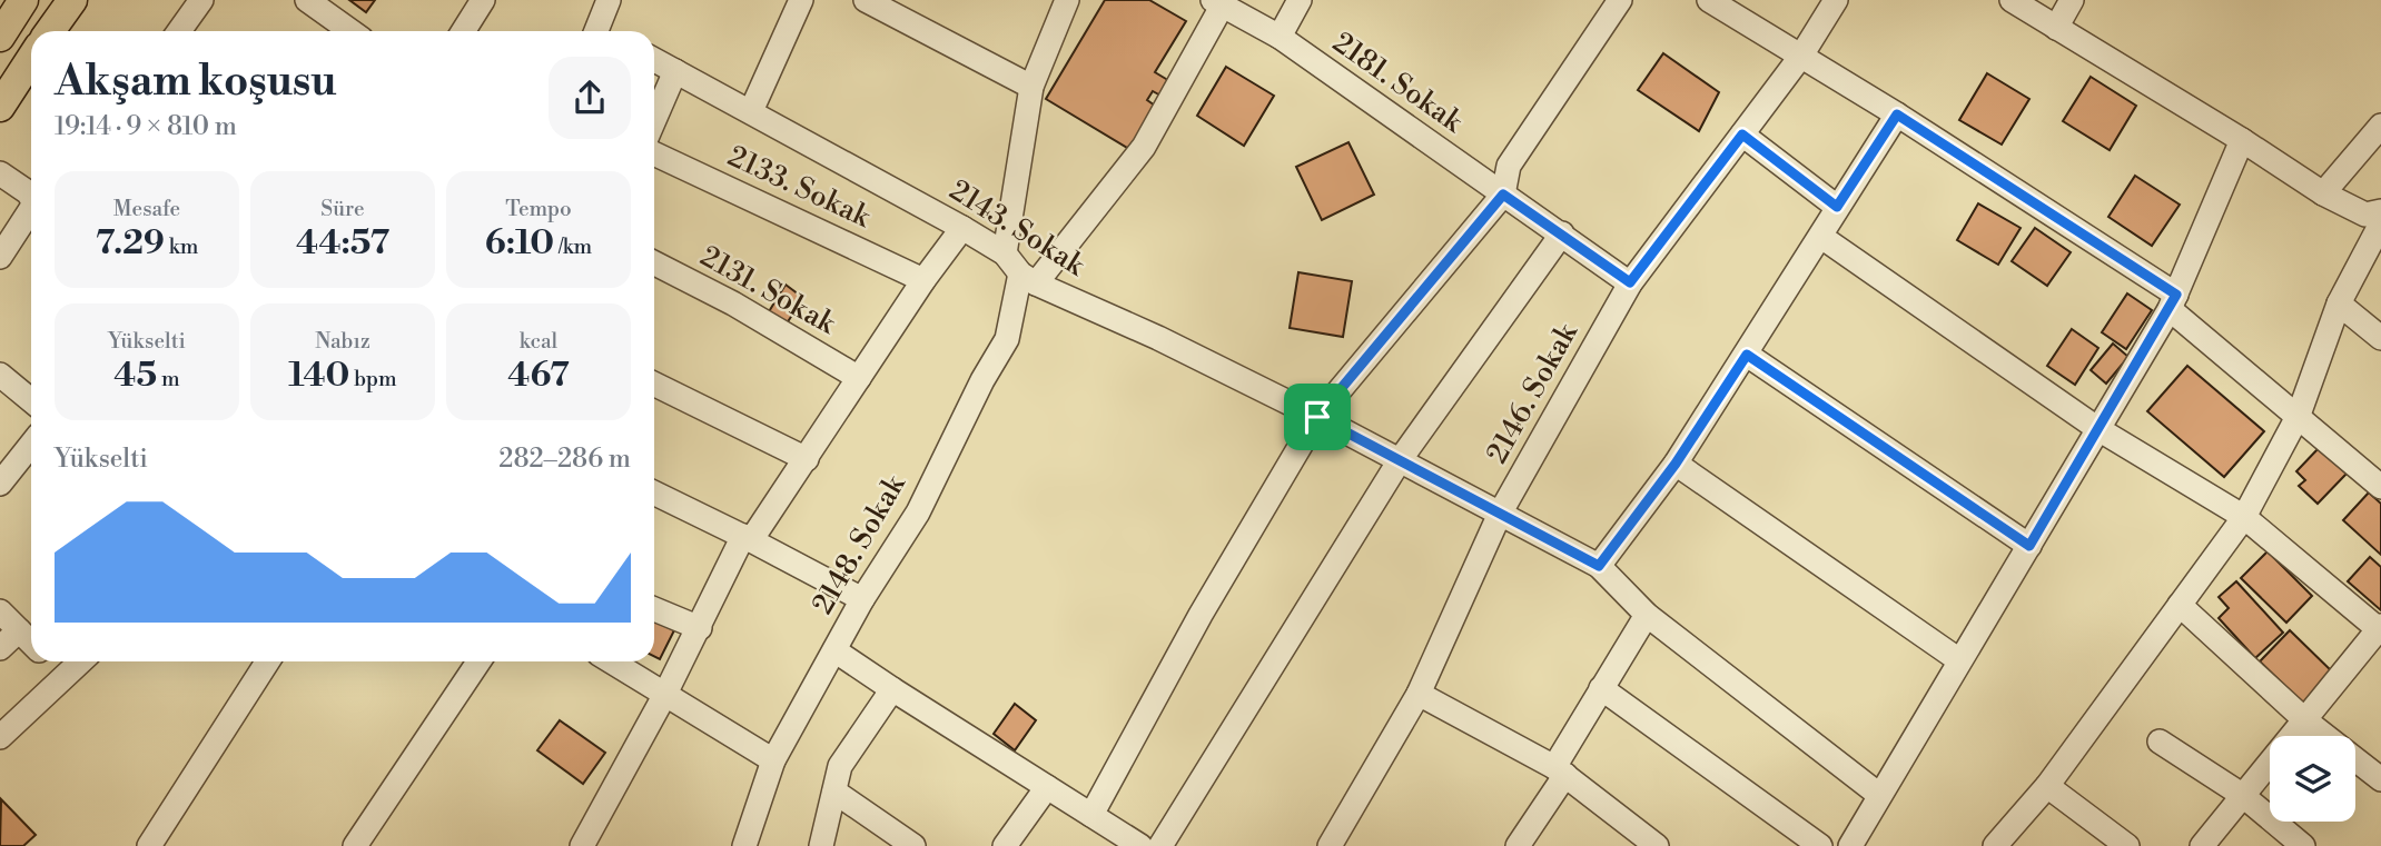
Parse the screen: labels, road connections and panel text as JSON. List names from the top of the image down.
{
  "streets": {
    "street": [
      "2181. Sokak",
      "2133. Sokak",
      "2143. Sokak",
      "2131. Sokak",
      "2146. Sokak",
      "2148. Sokak"
    ]
  },
  "crossings": [
    ["2181. Sokak", "2146. Sokak"],
    ["2143. Sokak", "2146. Sokak"],
    ["2143. Sokak", "2148. Sokak"]
  ],
  "page": {
    "heading": ["Akşam koşusu", "19:14 · 9 × 810 m"],
    "stats": [
      ["Mesafe", "7.29 km"],
      ["Süre", "44:57"],
      ["Tempo", "6:10 /km"],
      ["Yükselti", "45 m"],
      ["Nabız", "140 bpm"],
      ["kcal", "467"]
    ],
    "chart": ["Yükselti", "282–286 m"]
  }
}
